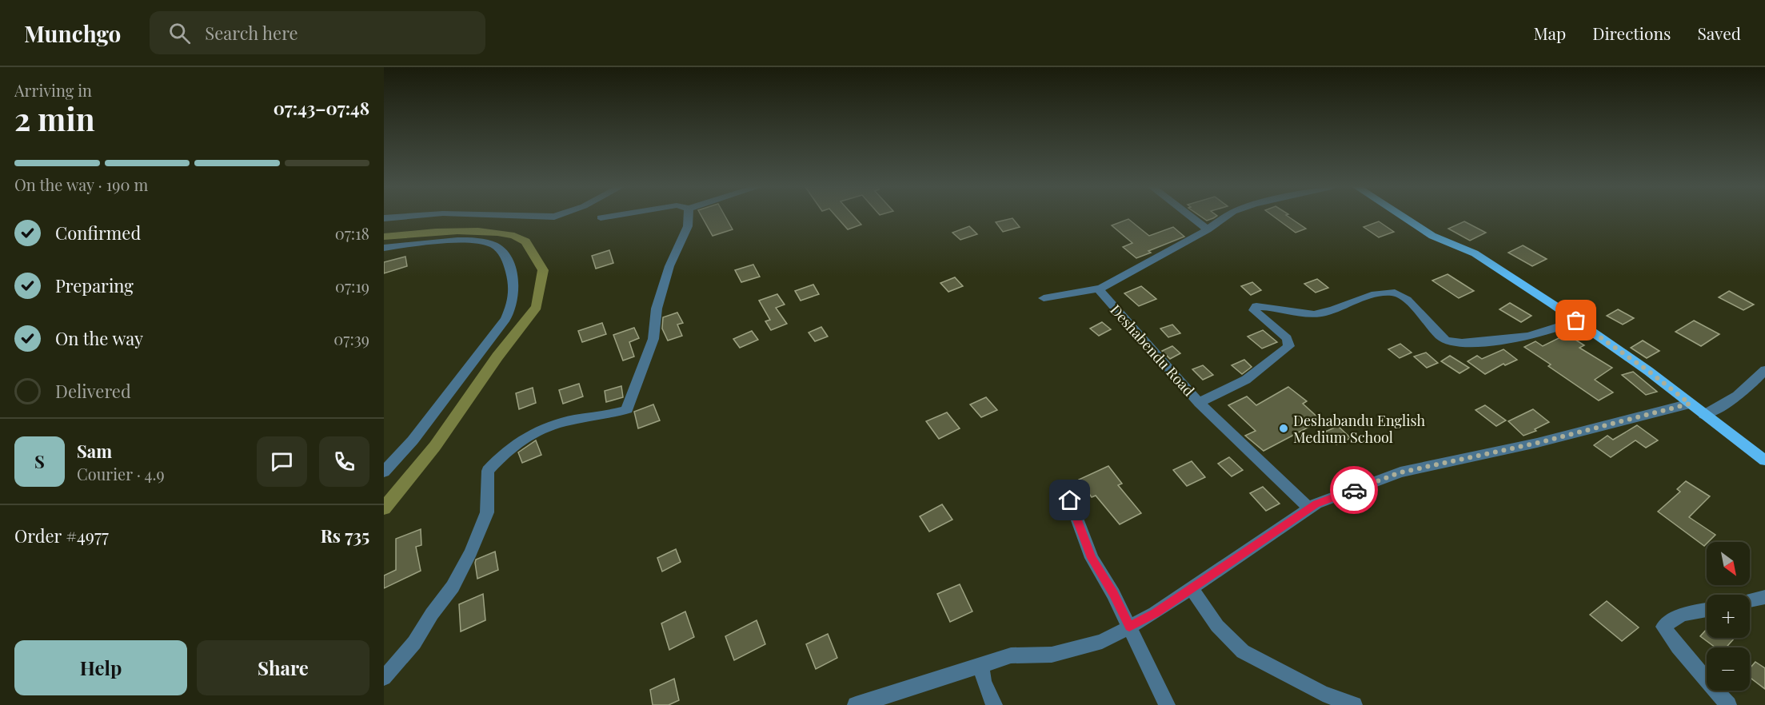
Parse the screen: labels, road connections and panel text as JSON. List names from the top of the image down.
{
  "streets": {
    "street": ["Deshabendu Road"]
  },
  "places": ["Deshabandu English Medium School"],
  "north": "bottom right",
  "page": {
    "header": "Munchgo",
    "search": "Search here",
    "nav": ["Map", "Directions", "Saved"],
    "heading": ["2 min", "Arriving in", "07:43–07:48"],
    "panel": [
      "Sam",
      "Courier · 4.9",
      "Order #4977",
      "Rs 735"
    ],
    "bar": "On the way · 190 m",
    "list": [
      ["Confirmed", "07:18"],
      ["Preparing", "07:19"],
      ["On the way", "07:39"],
      "Delivered"
    ],
    "round": "S",
    "map_buttons": ["+", "−"],
    "buttons": ["Help", "Share"]
  }
}
